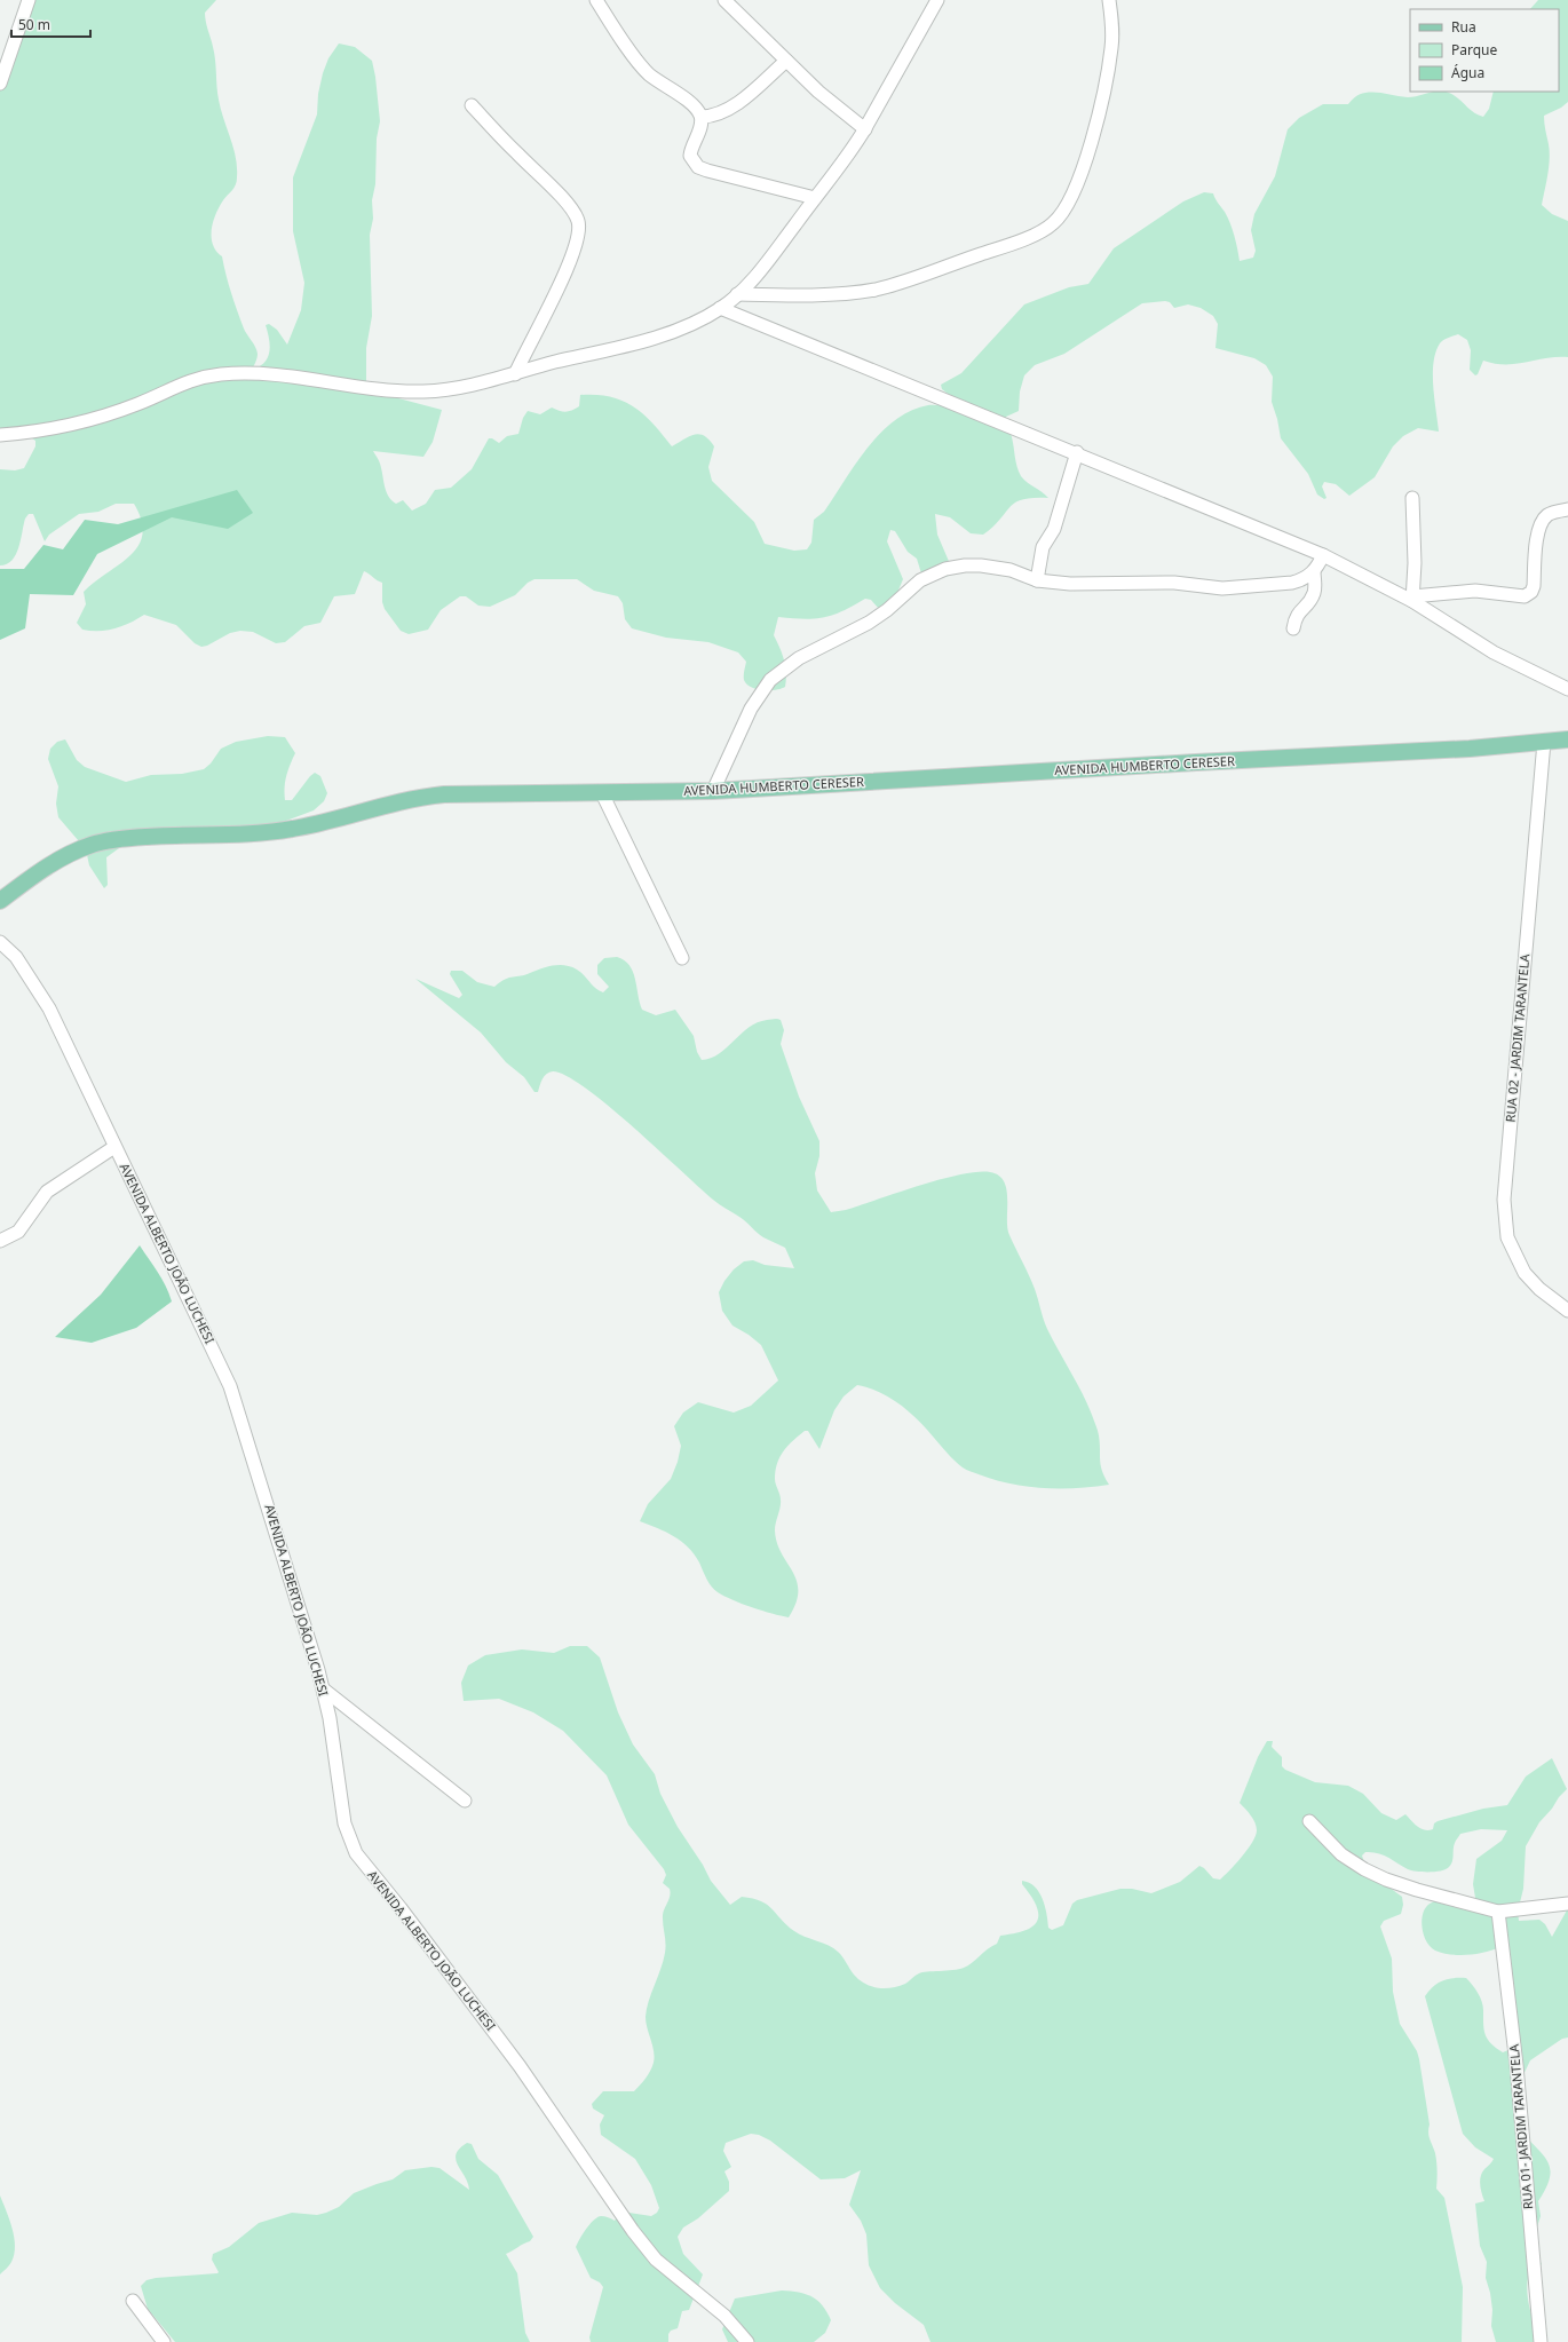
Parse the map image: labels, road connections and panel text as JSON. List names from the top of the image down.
{
  "streets": {
    "main road": ["AVENIDA HUMBERTO CERESER"],
    "street": ["RUA 02 - JARDIM TARANTELA", "AVENIDA ALBERTO JOÃO LUCHESI", "RUA 01- JARDIM TARANTELA"]
  },
  "crossings": [
    ["AVENIDA HUMBERTO CERESER", "RUA 02 - JARDIM TARANTELA"]
  ],
  "legend": ["Rua", "Parque", "Água"],
  "scale_bar": "50 m"
}
